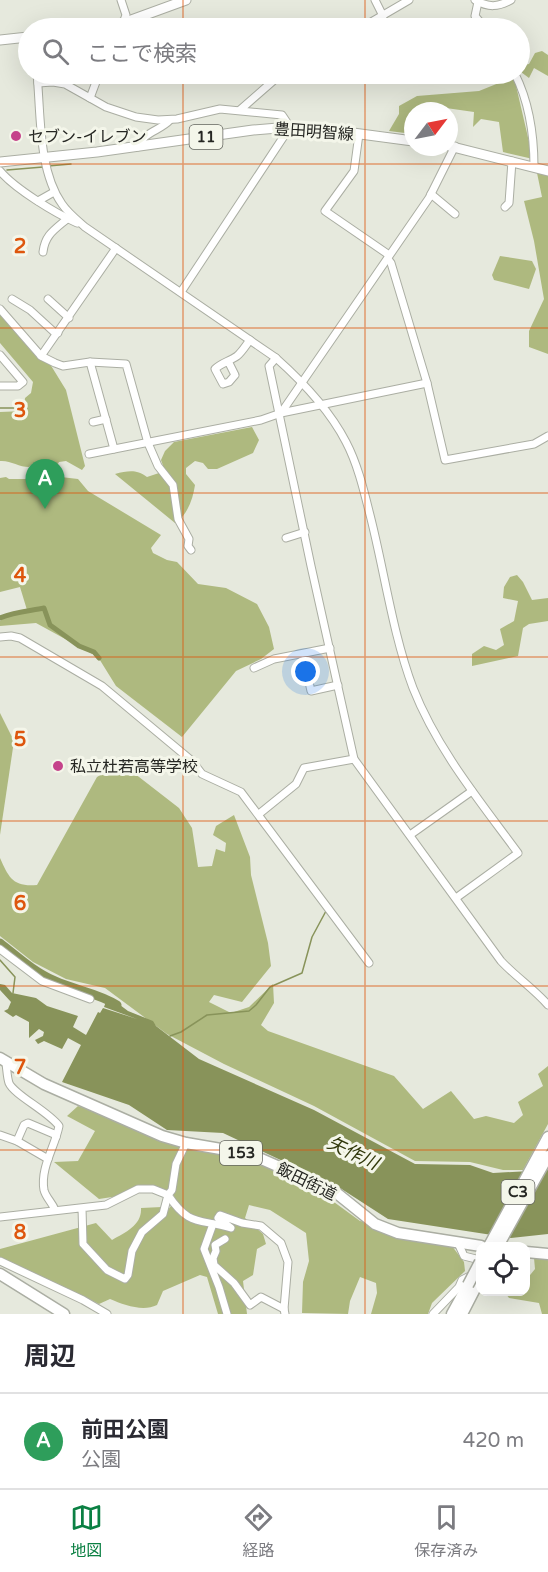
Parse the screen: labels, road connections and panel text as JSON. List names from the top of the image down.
{
  "streets": {
    "highway": ["153", "飯田街道", "C3"],
    "main road": ["豊田明智線", "11"]
  },
  "water": ["矢作川"],
  "places": ["セブン-イレブン", "私立杜若高等学校"],
  "north": "top right",
  "page": {
    "search": "ここで検索",
    "pins": "A",
    "heading": "周辺",
    "list": [
      {
        "mark": "A",
        "name": "前田公園",
        "note": "公園",
        "value": "420 m"
      }
    ],
    "nav": ["地図", "経路", "保存済み"]
  },
  "grid": {
    "rows": [
      "2",
      "3",
      "4",
      "5",
      "6",
      "7",
      "8"
    ]
  }
}
